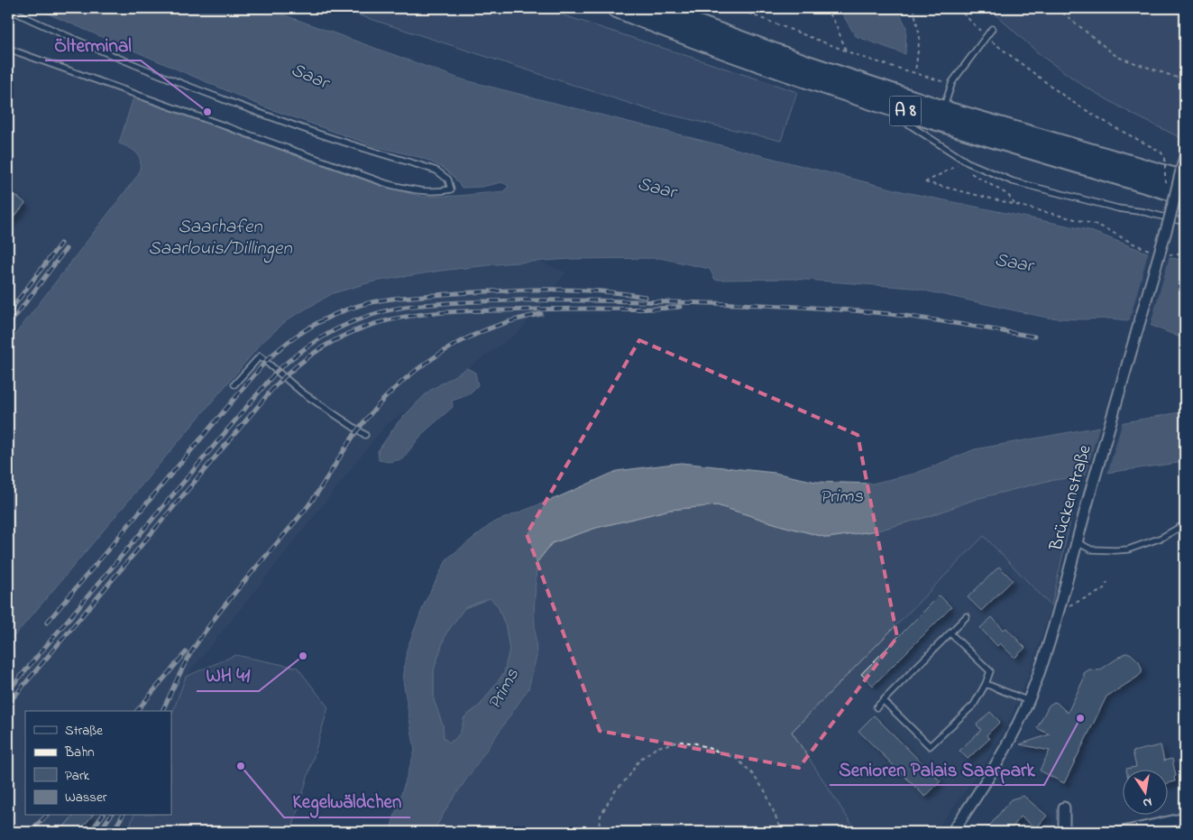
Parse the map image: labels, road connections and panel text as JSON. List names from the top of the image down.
{
  "streets": {
    "highway": ["A 8"],
    "street": ["Brückenstraße"]
  },
  "crossings": [
    ["A 8", "Brückenstraße"]
  ],
  "water": ["Saar", "Saarhafen Saarlouis/Dillingen", "Prims"],
  "places": [
    "Ölterminal",
    "WH 41",
    "Senioren Palais Saarpark",
    "Kegelwäldchen"
  ],
  "legend": [
    "Straße",
    "Bahn",
    "Park",
    "Wasser"
  ],
  "north": "bottom"
}
